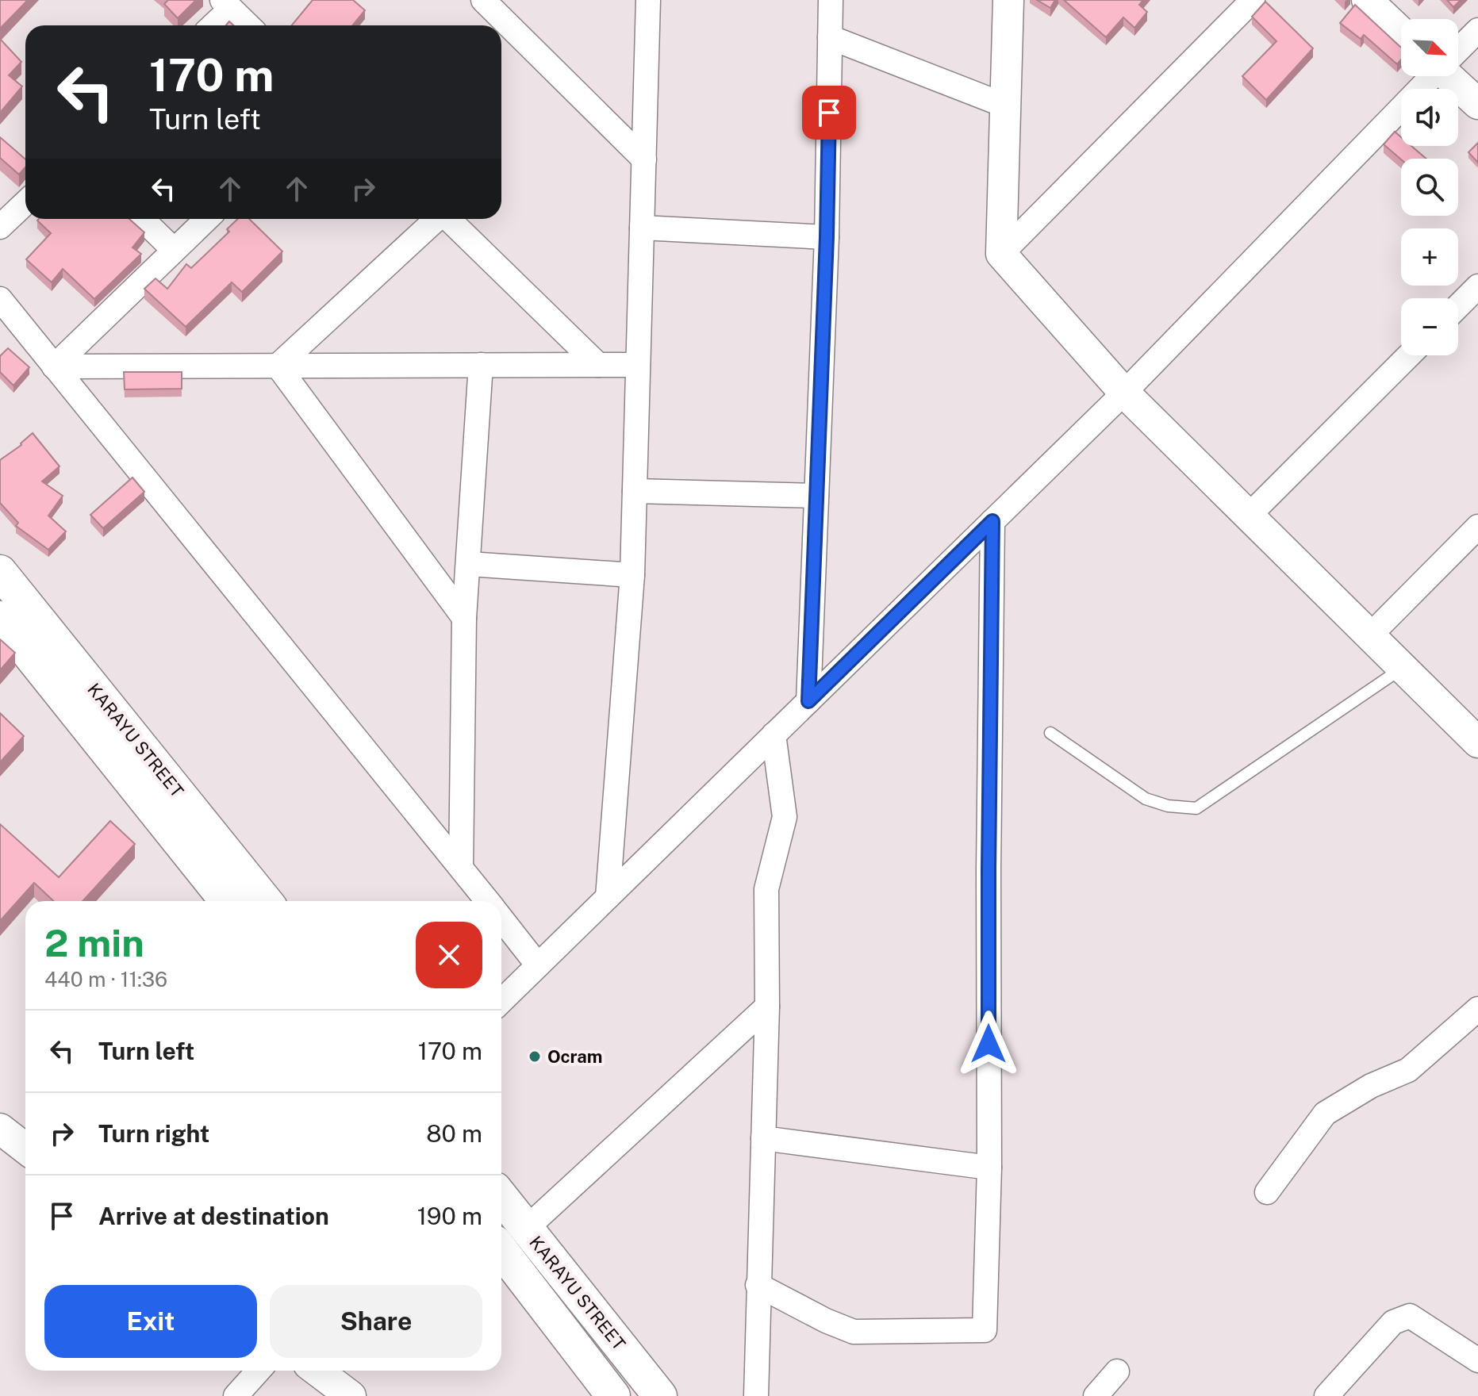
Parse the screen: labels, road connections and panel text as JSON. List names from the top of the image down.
{
  "streets": {
    "main road": ["KARAYU STREET"]
  },
  "places": ["Ocram"],
  "north": "bottom right",
  "page": {
    "map_buttons": ["+", "−"],
    "turn": ["170 m", "Turn left"],
    "heading": ["2 min", "440 m · 11:36"],
    "list": [
      {
        "name": "Turn left",
        "value": "170 m"
      },
      {
        "name": "Turn right",
        "value": "80 m"
      },
      {
        "name": "Arrive at destination",
        "value": "190 m"
      }
    ],
    "buttons": ["Exit", "Share"]
  }
}
